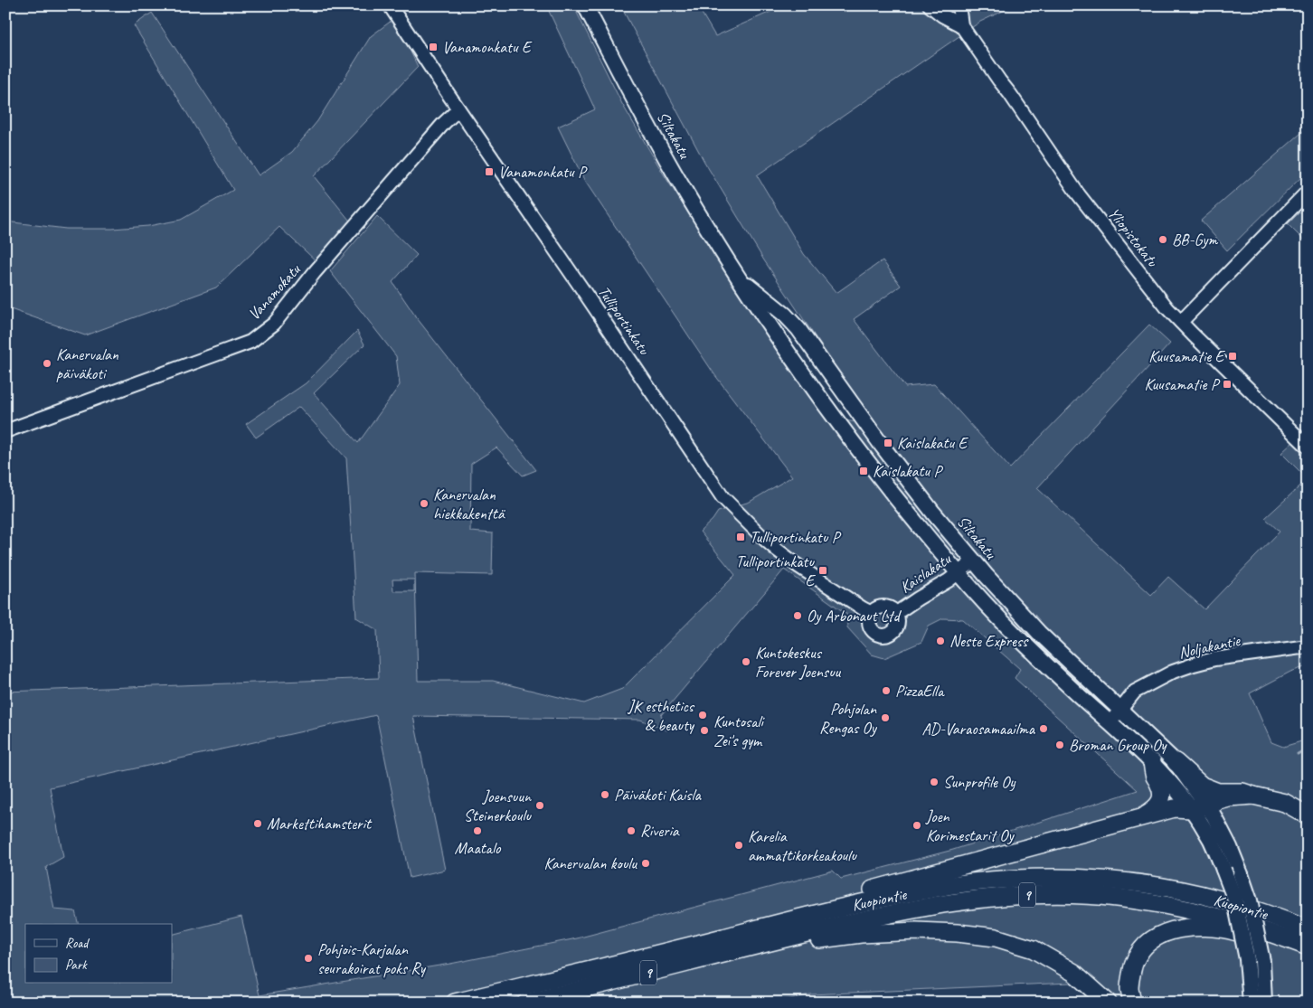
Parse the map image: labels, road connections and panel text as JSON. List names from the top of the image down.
{
  "streets": {
    "highway": ["9", "Kuopiontie"],
    "main road": ["Siltakatu"],
    "street": [
      "Yliopistokatu",
      "Vanamokatu",
      "Tulliportinkatu",
      "Kaislakatu",
      "Noljakantie"
    ]
  },
  "crossings": [
    ["Siltakatu", "Kaislakatu"],
    ["Siltakatu", "Noljakantie"],
    ["Vanamokatu", "Tulliportinkatu"],
    ["Tulliportinkatu", "Kaislakatu"]
  ],
  "places": {
    "transit": [
      "Vanamonkatu E",
      "Vanamonkatu P",
      "Kuusamatie E",
      "Kuusamatie P",
      "Kaislakatu E",
      "Kaislakatu P",
      "Tulliportinkatu P",
      "Tulliportinkatu E"
    ],
    "other": [
      "BB-Gym",
      "Kanervalan päiväkoti",
      "Kanervalan hiekkakenttä",
      "Oy Arbonaut Ltd",
      "Neste Express",
      "Kuntokeskus Forever Joensuu",
      "PizzaElla",
      "JK esthetics & beauty",
      "Pohjolan Rengas Oy",
      "AD-Varaosamaailma",
      "Kuntosali Zei's gym",
      "Broman Group Oy",
      "Sunprofile Oy",
      "Päiväkoti Kaisla",
      "Joensuun Steinerkoulu",
      "Markettihamsterit",
      "Joen Korimestarit Oy",
      "Maatalo",
      "Riveria",
      "Karelia ammattikorkeakoulu",
      "Kanervalan koulu",
      "Pohjois-Karjalan seurakoirat poks Ry"
    ]
  },
  "legend": ["Road", "Park"]
}
